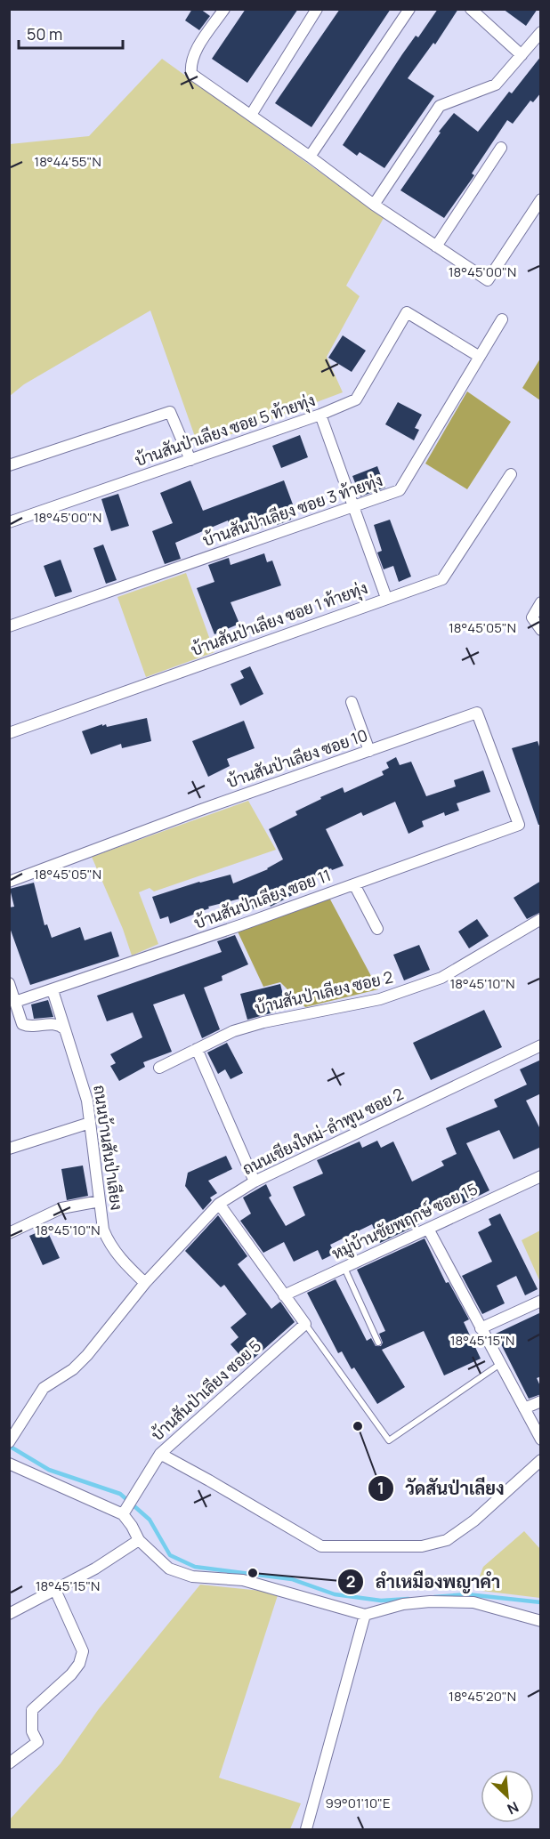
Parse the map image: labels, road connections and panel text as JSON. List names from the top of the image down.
{
  "streets": {
    "street": [
      "บ้านสันป่าเลียง ซอย 5 ท้ายทุ่ง",
      "บ้านสันป่าเลียง ซอย 3 ท้ายทุ่ง",
      "บ้านสันป่าเลียง ซอย 1 ท้ายทุ่ง",
      "บ้านสันป่าเลียง ซอย 10",
      "บ้านสันป่าเลียง ซอย 11",
      "บ้านสันป่าเลียง ซอย 2",
      "ถนนเชียงใหม่-ลำพูน ซอย 2",
      "ถนนบ้านสันป่าเลียง",
      "หมู่บ้านชัยพฤกษ์ ซอย 15",
      "บ้านสันป่าเลียง ซอย 5"
    ]
  },
  "crossings": [
    ["บ้านสันป่าเลียง ซอย 5 ท้ายทุ่ง", "บ้านสันป่าเลียง ซอย 3 ท้ายทุ่ง"],
    ["บ้านสันป่าเลียง ซอย 10", "บ้านสันป่าเลียง ซอย 11"],
    ["บ้านสันป่าเลียง ซอย 11", "ถนนบ้านสันป่าเลียง"],
    ["ถนนเชียงใหม่-ลำพูน ซอย 2", "ถนนบ้านสันป่าเลียง"]
  ],
  "places": ["วัดสันป่าเลียง", "ลำเหมืองพญาคำ"],
  "scale_bar": "50 m",
  "north": "bottom right",
  "coordinates": [
    "18°44'55\"N",
    "18°45'00\"N",
    "18°45'05\"N",
    "18°45'10\"N",
    "18°45'15\"N",
    "18°45'20\"N",
    "99°01'10\"E"
  ]
}
